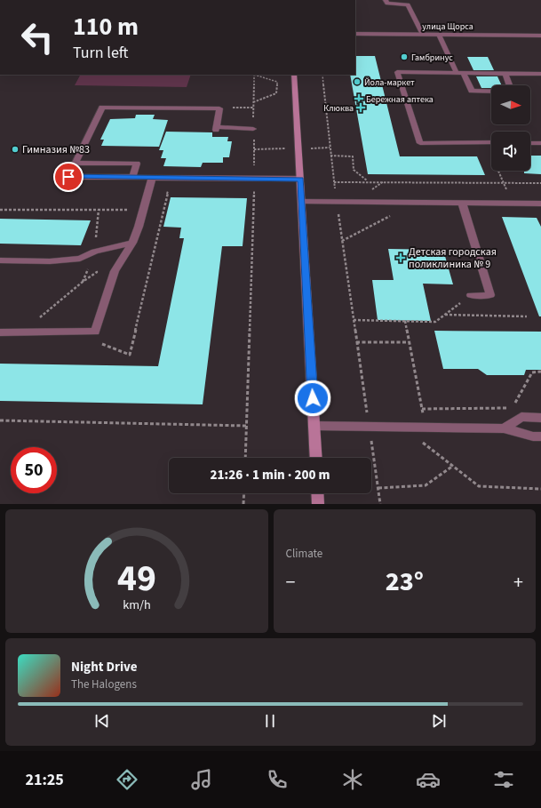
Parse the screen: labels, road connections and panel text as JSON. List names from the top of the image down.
{
  "streets": {
    "street": ["улица Щорса"]
  },
  "places": {
    "other": ["Гамбринус", "Йола-маркет", "Гимназия №83"],
    "health": ["Бережная аптека", "Клюква", "Детская городская поликлиника № 9"]
  },
  "north": "right",
  "page": {
    "turn": ["110 m", "Turn left"],
    "limit": "50",
    "trip": "21:26 · 1 min · 200 m",
    "tile": "Climate",
    "heat": ["−", "23°", "+"],
    "song": ["Night Drive", "The Halogens"],
    "tabs": "21:25",
    "gauge": ["49", "km/h"]
  }
}
